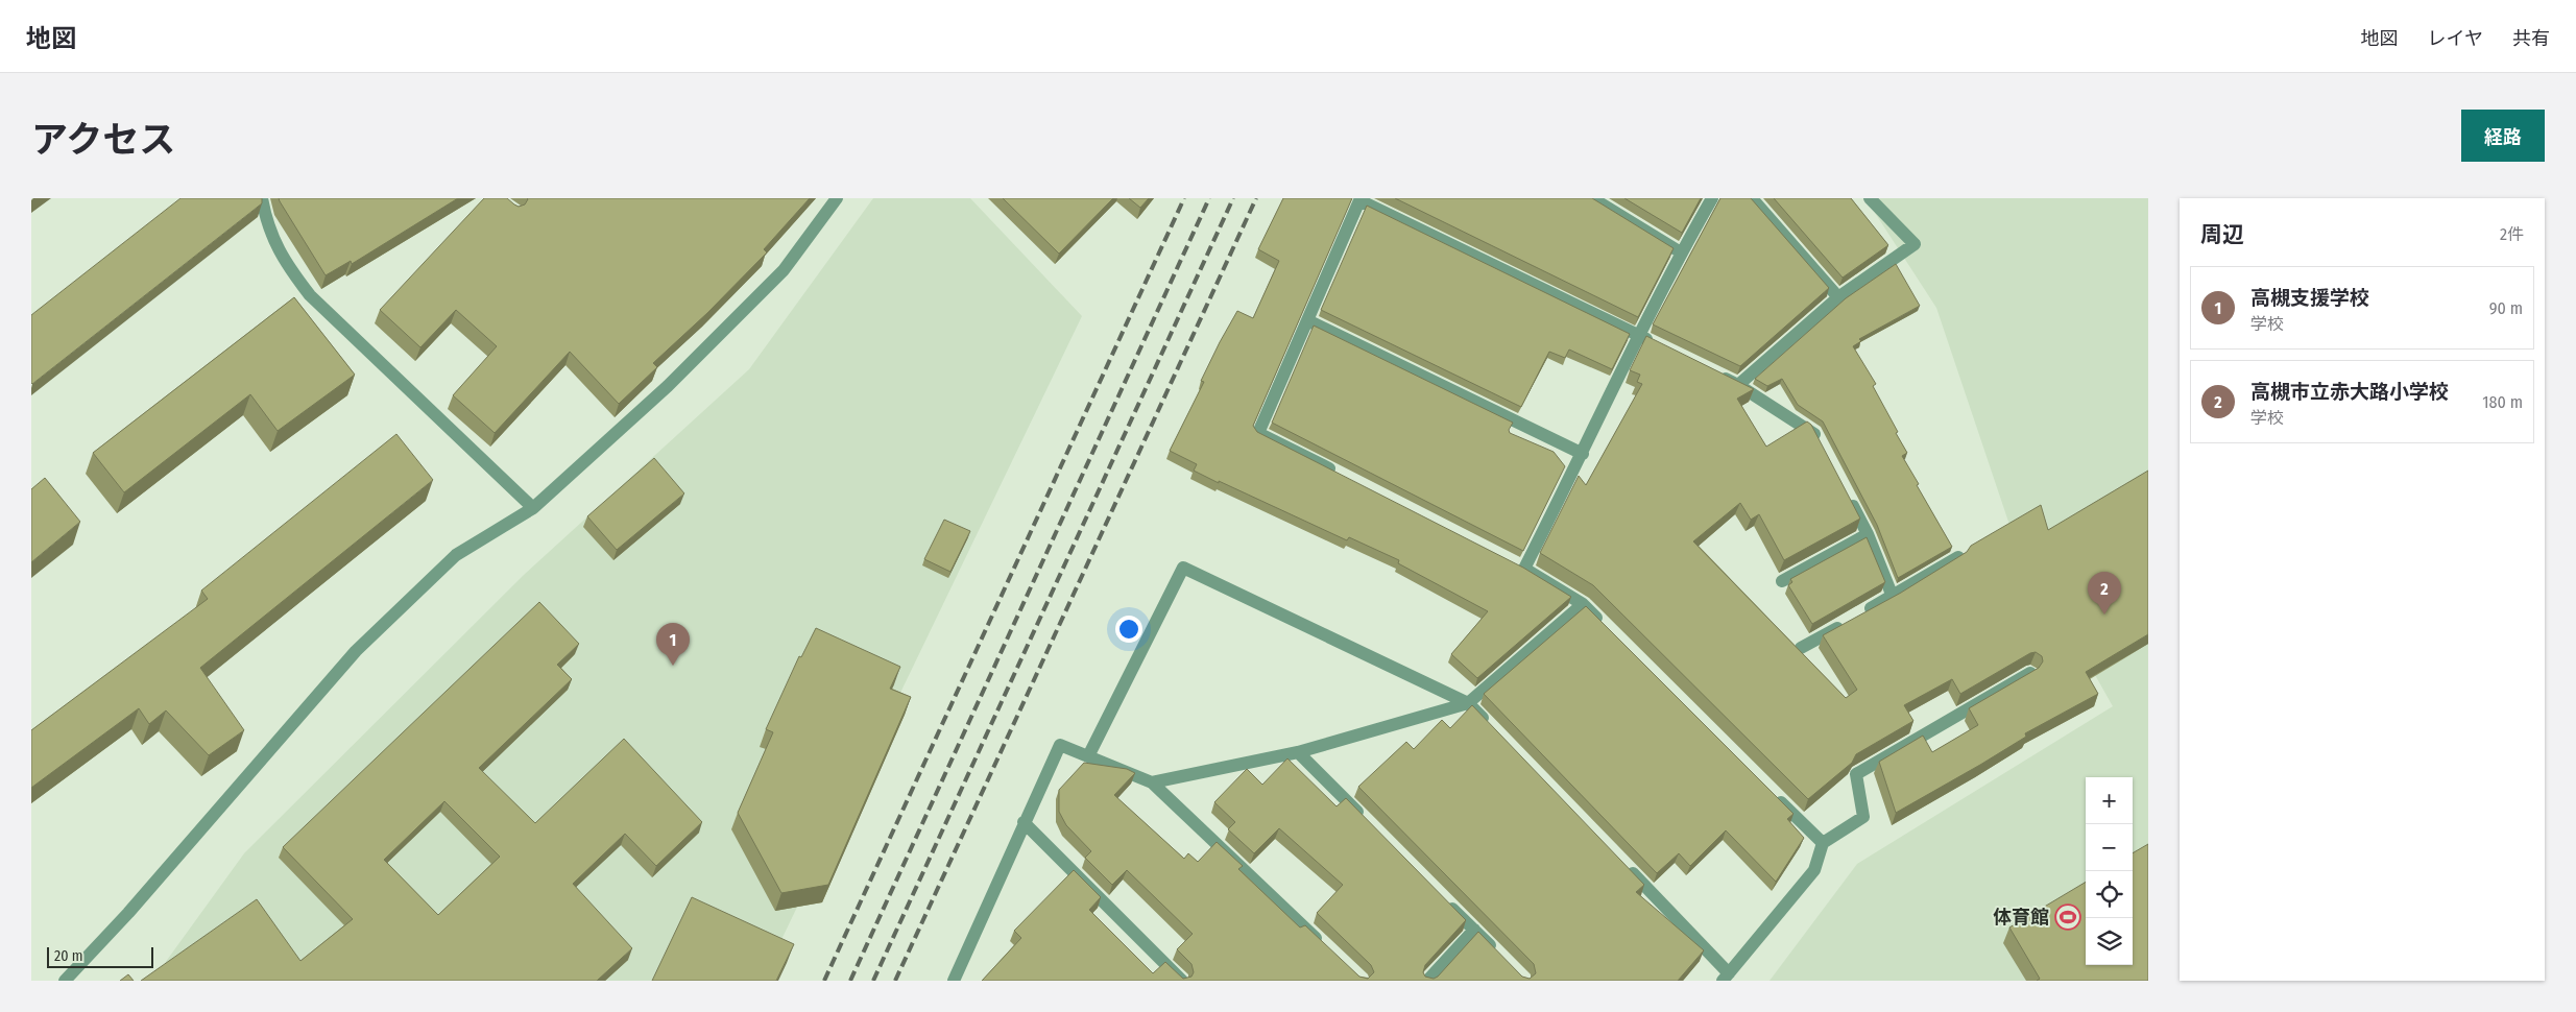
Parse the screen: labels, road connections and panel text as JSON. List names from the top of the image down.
{
  "places": {
    "sports": ["体育館"]
  },
  "scale_bar": "20 m",
  "page": {
    "header": "地図",
    "nav": ["地図", "レイヤ", "共有"],
    "title": "アクセス",
    "buttons": "経路",
    "heading": ["周辺", "2件"],
    "list": [
      {
        "mark": "1",
        "name": "高槻支援学校",
        "note": "学校",
        "value": "90 m"
      },
      {
        "mark": "2",
        "name": "高槻市立赤大路小学校",
        "note": "学校",
        "value": "180 m"
      }
    ],
    "pins": ["2", "1"],
    "map_buttons": ["+", "−"],
    "scale": "20 m"
  }
}
